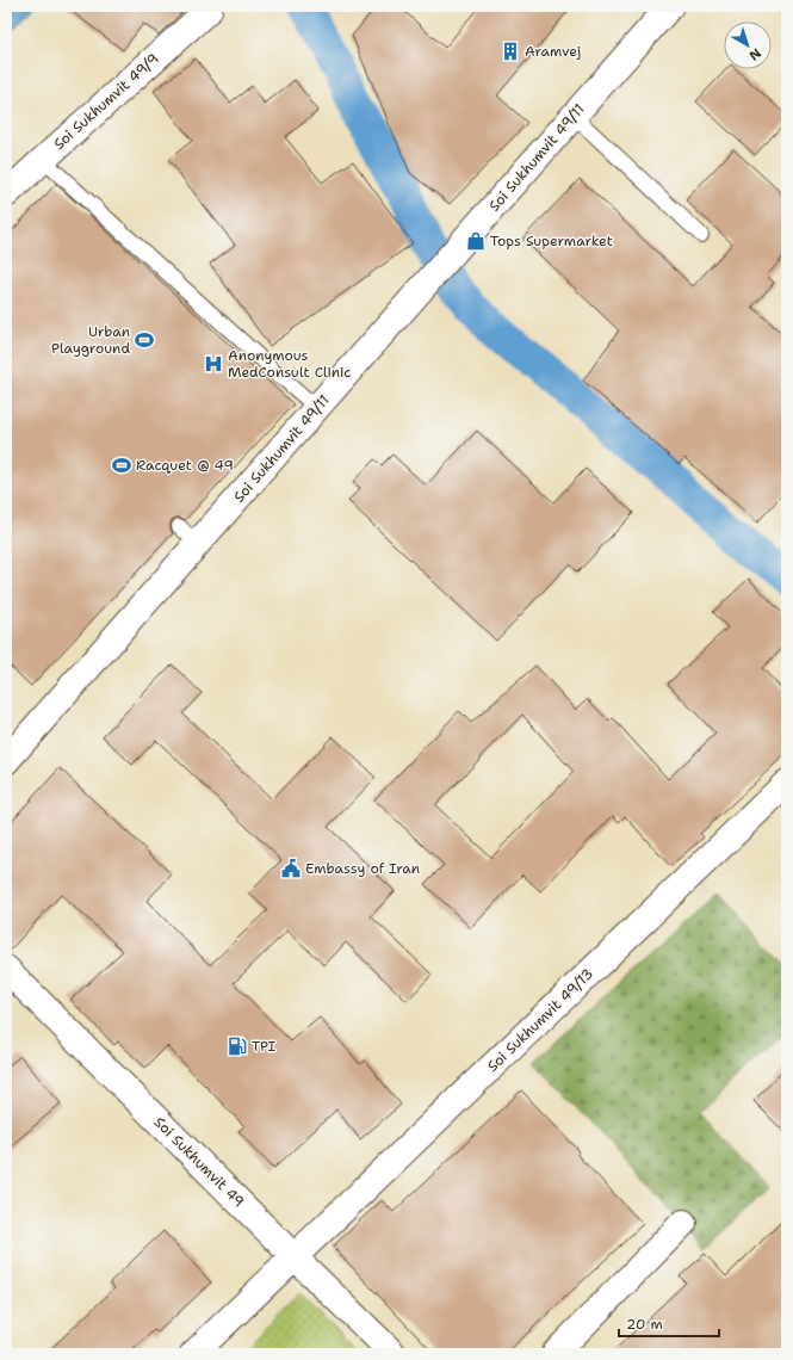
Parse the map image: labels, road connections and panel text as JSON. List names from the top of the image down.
{
  "streets": {
    "street": [
      "Soi Sukhumvit 49/9",
      "Soi Sukhumvit 49/11",
      "Soi Sukhumvit 49/13",
      "Soi Sukhumvit 49"
    ]
  },
  "crossings": [
    ["Soi Sukhumvit 49/13", "Soi Sukhumvit 49"]
  ],
  "places": {
    "building": ["Aramvej"],
    "shop": ["Tops Supermarket"],
    "sports": ["Urban Playground", "Racquet @ 49"],
    "hospital": ["Anonymous MedConsult Clinic"],
    "public building": ["Embassy of Iran"],
    "fuel station": ["TPI"]
  },
  "scale_bar": "20 m",
  "north": "bottom right"
}
